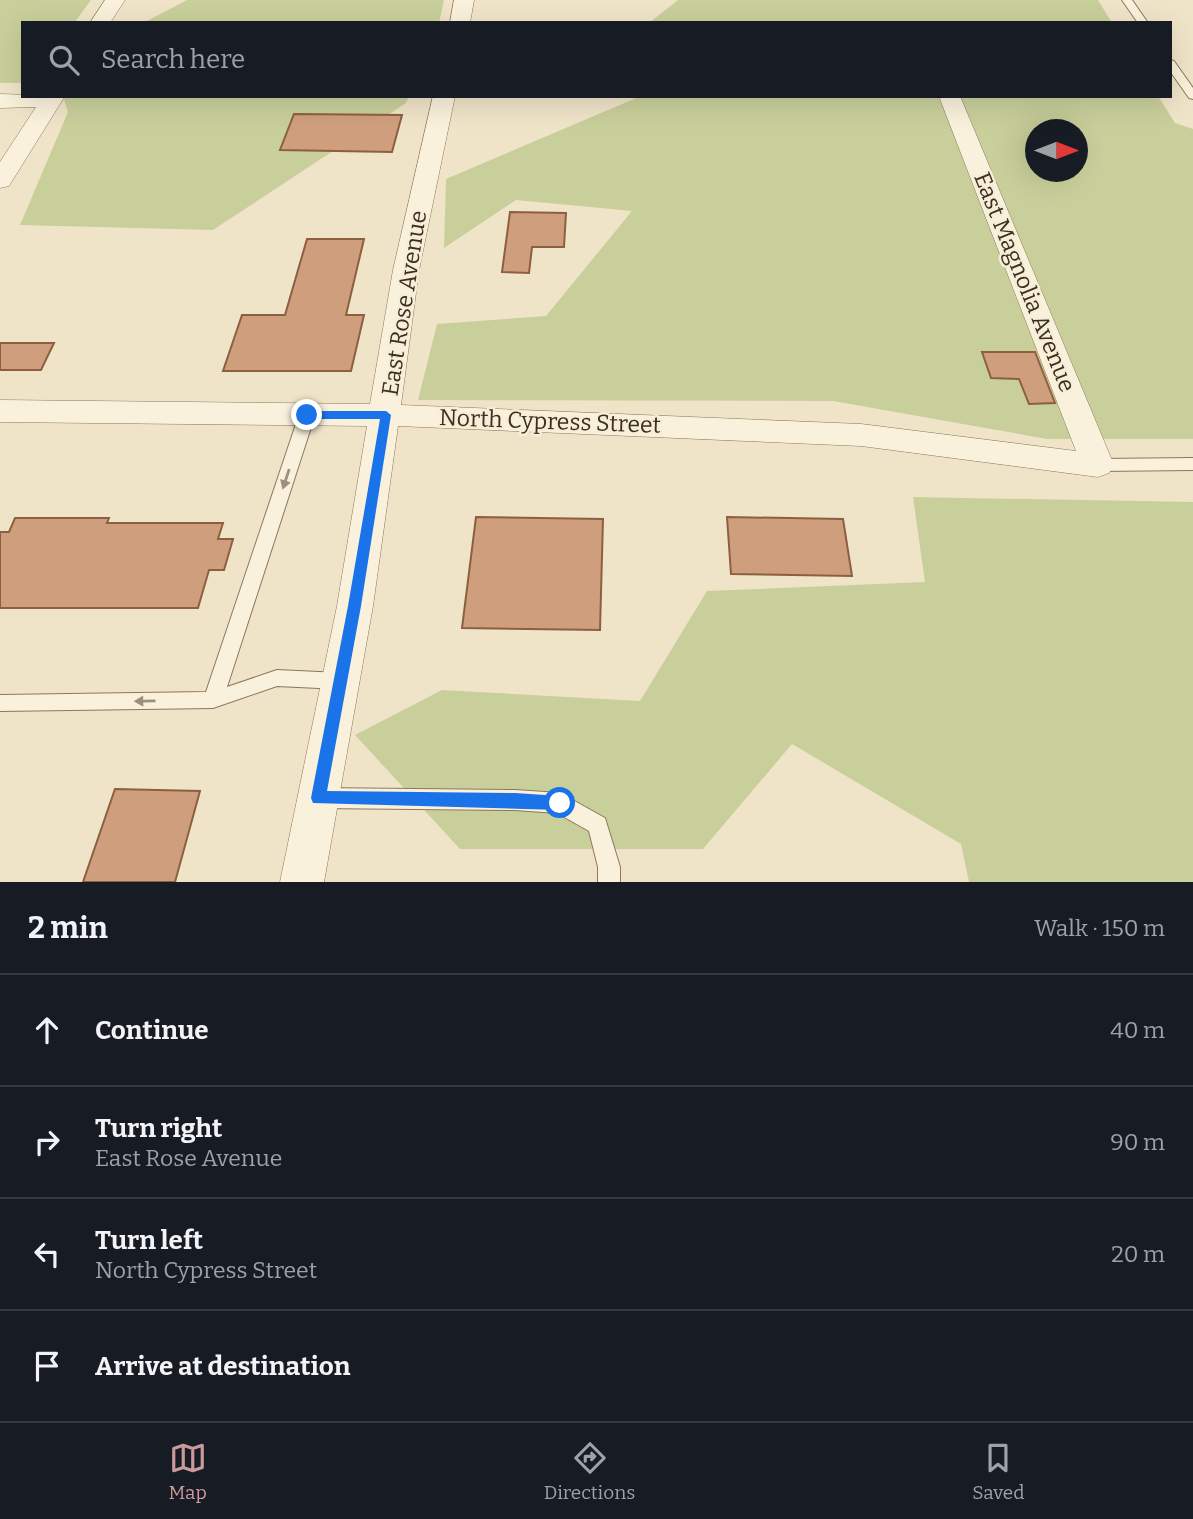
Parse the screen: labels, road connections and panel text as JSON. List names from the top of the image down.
{
  "streets": {
    "street": ["East Magnolia Avenue", "East Rose Avenue", "North Cypress Street"]
  },
  "crossings": [
    ["East Magnolia Avenue", "North Cypress Street"],
    ["East Rose Avenue", "North Cypress Street"]
  ],
  "north": "right",
  "page": {
    "search": "Search here",
    "heading": ["2 min", "Walk · 150 m"],
    "list": [
      ["Continue", "40 m"],
      ["Turn right", "East Rose Avenue", "90 m"],
      ["Turn left", "North Cypress Street", "20 m"],
      "Arrive at destination"
    ],
    "nav": ["Map", "Directions", "Saved"]
  }
}
